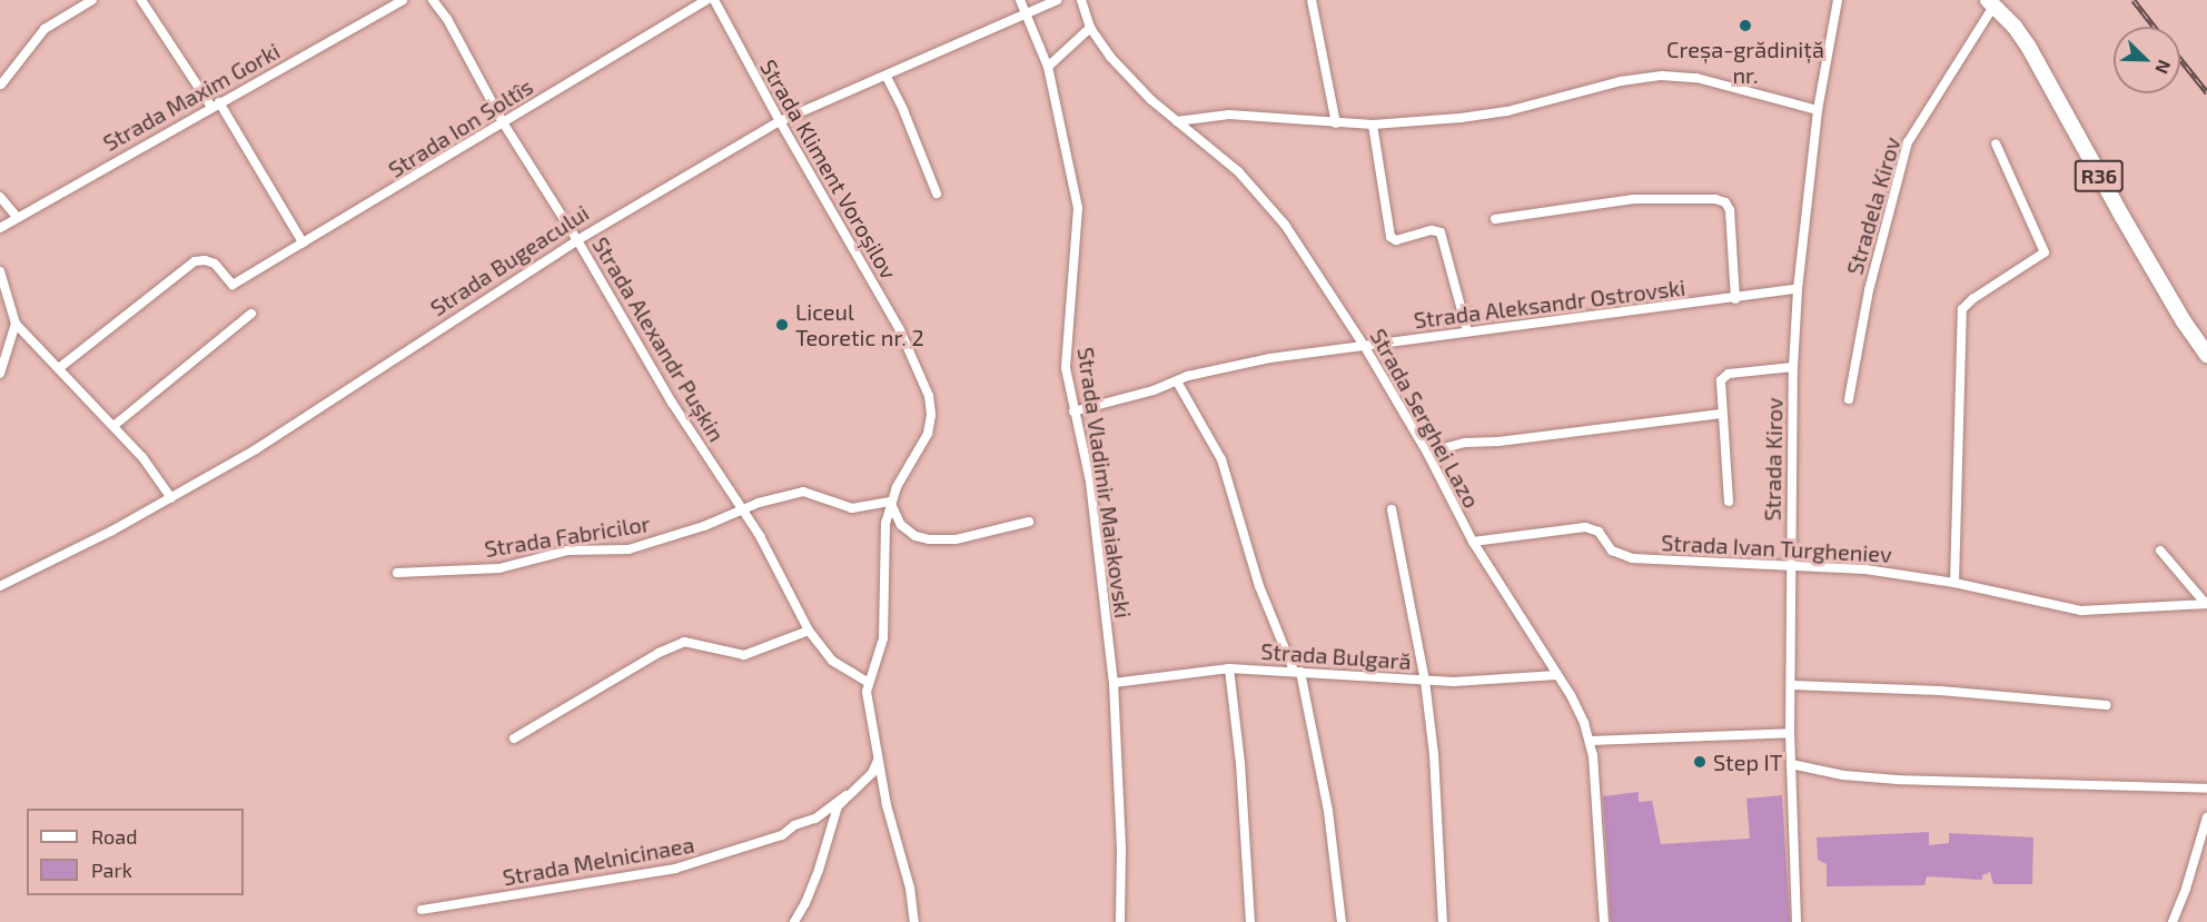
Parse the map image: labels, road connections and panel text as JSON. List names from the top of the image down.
{
  "streets": {
    "main road": ["R36"],
    "street": [
      "Strada Maxim Gorki",
      "Strada Ion Soltîs",
      "Strada Kliment Voroșilov",
      "Stradela Kirov",
      "Strada Bugeacului",
      "Strada Aleksandr Ostrovski",
      "Strada Alexandr Pușkin",
      "Strada Serghei Lazo",
      "Strada Kirov",
      "Strada Vladimir Maiakovski",
      "Strada Fabricilor",
      "Strada Ivan Turgheniev",
      "Strada Bulgară",
      "Strada Melnicinaea"
    ]
  },
  "crossings": [
    ["Strada Ion Soltîs", "Strada Alexandr Pușkin"],
    ["Strada Kliment Voroșilov", "Strada Bugeacului"],
    ["Strada Kliment Voroșilov", "Strada Alexandr Pușkin"],
    ["Strada Kliment Voroșilov", "Strada Fabricilor"],
    ["R36", "Stradela Kirov"],
    ["Strada Bugeacului", "Strada Alexandr Pușkin"],
    ["Strada Bugeacului", "Strada Vladimir Maiakovski"],
    ["Strada Aleksandr Ostrovski", "Strada Serghei Lazo"],
    ["Strada Aleksandr Ostrovski", "Strada Kirov"],
    ["Strada Aleksandr Ostrovski", "Strada Vladimir Maiakovski"],
    ["Strada Alexandr Pușkin", "Strada Fabricilor"],
    ["Strada Serghei Lazo", "Strada Ivan Turgheniev"],
    ["Strada Serghei Lazo", "Strada Bulgară"],
    ["Strada Kirov", "Strada Ivan Turgheniev"],
    ["Strada Vladimir Maiakovski", "Strada Bulgară"]
  ],
  "places": ["Creșa-grădiniță nr.", "Liceul Teoretic nr. 2", "Step IT"],
  "legend": ["Road", "Park"],
  "north": "bottom right"
}
